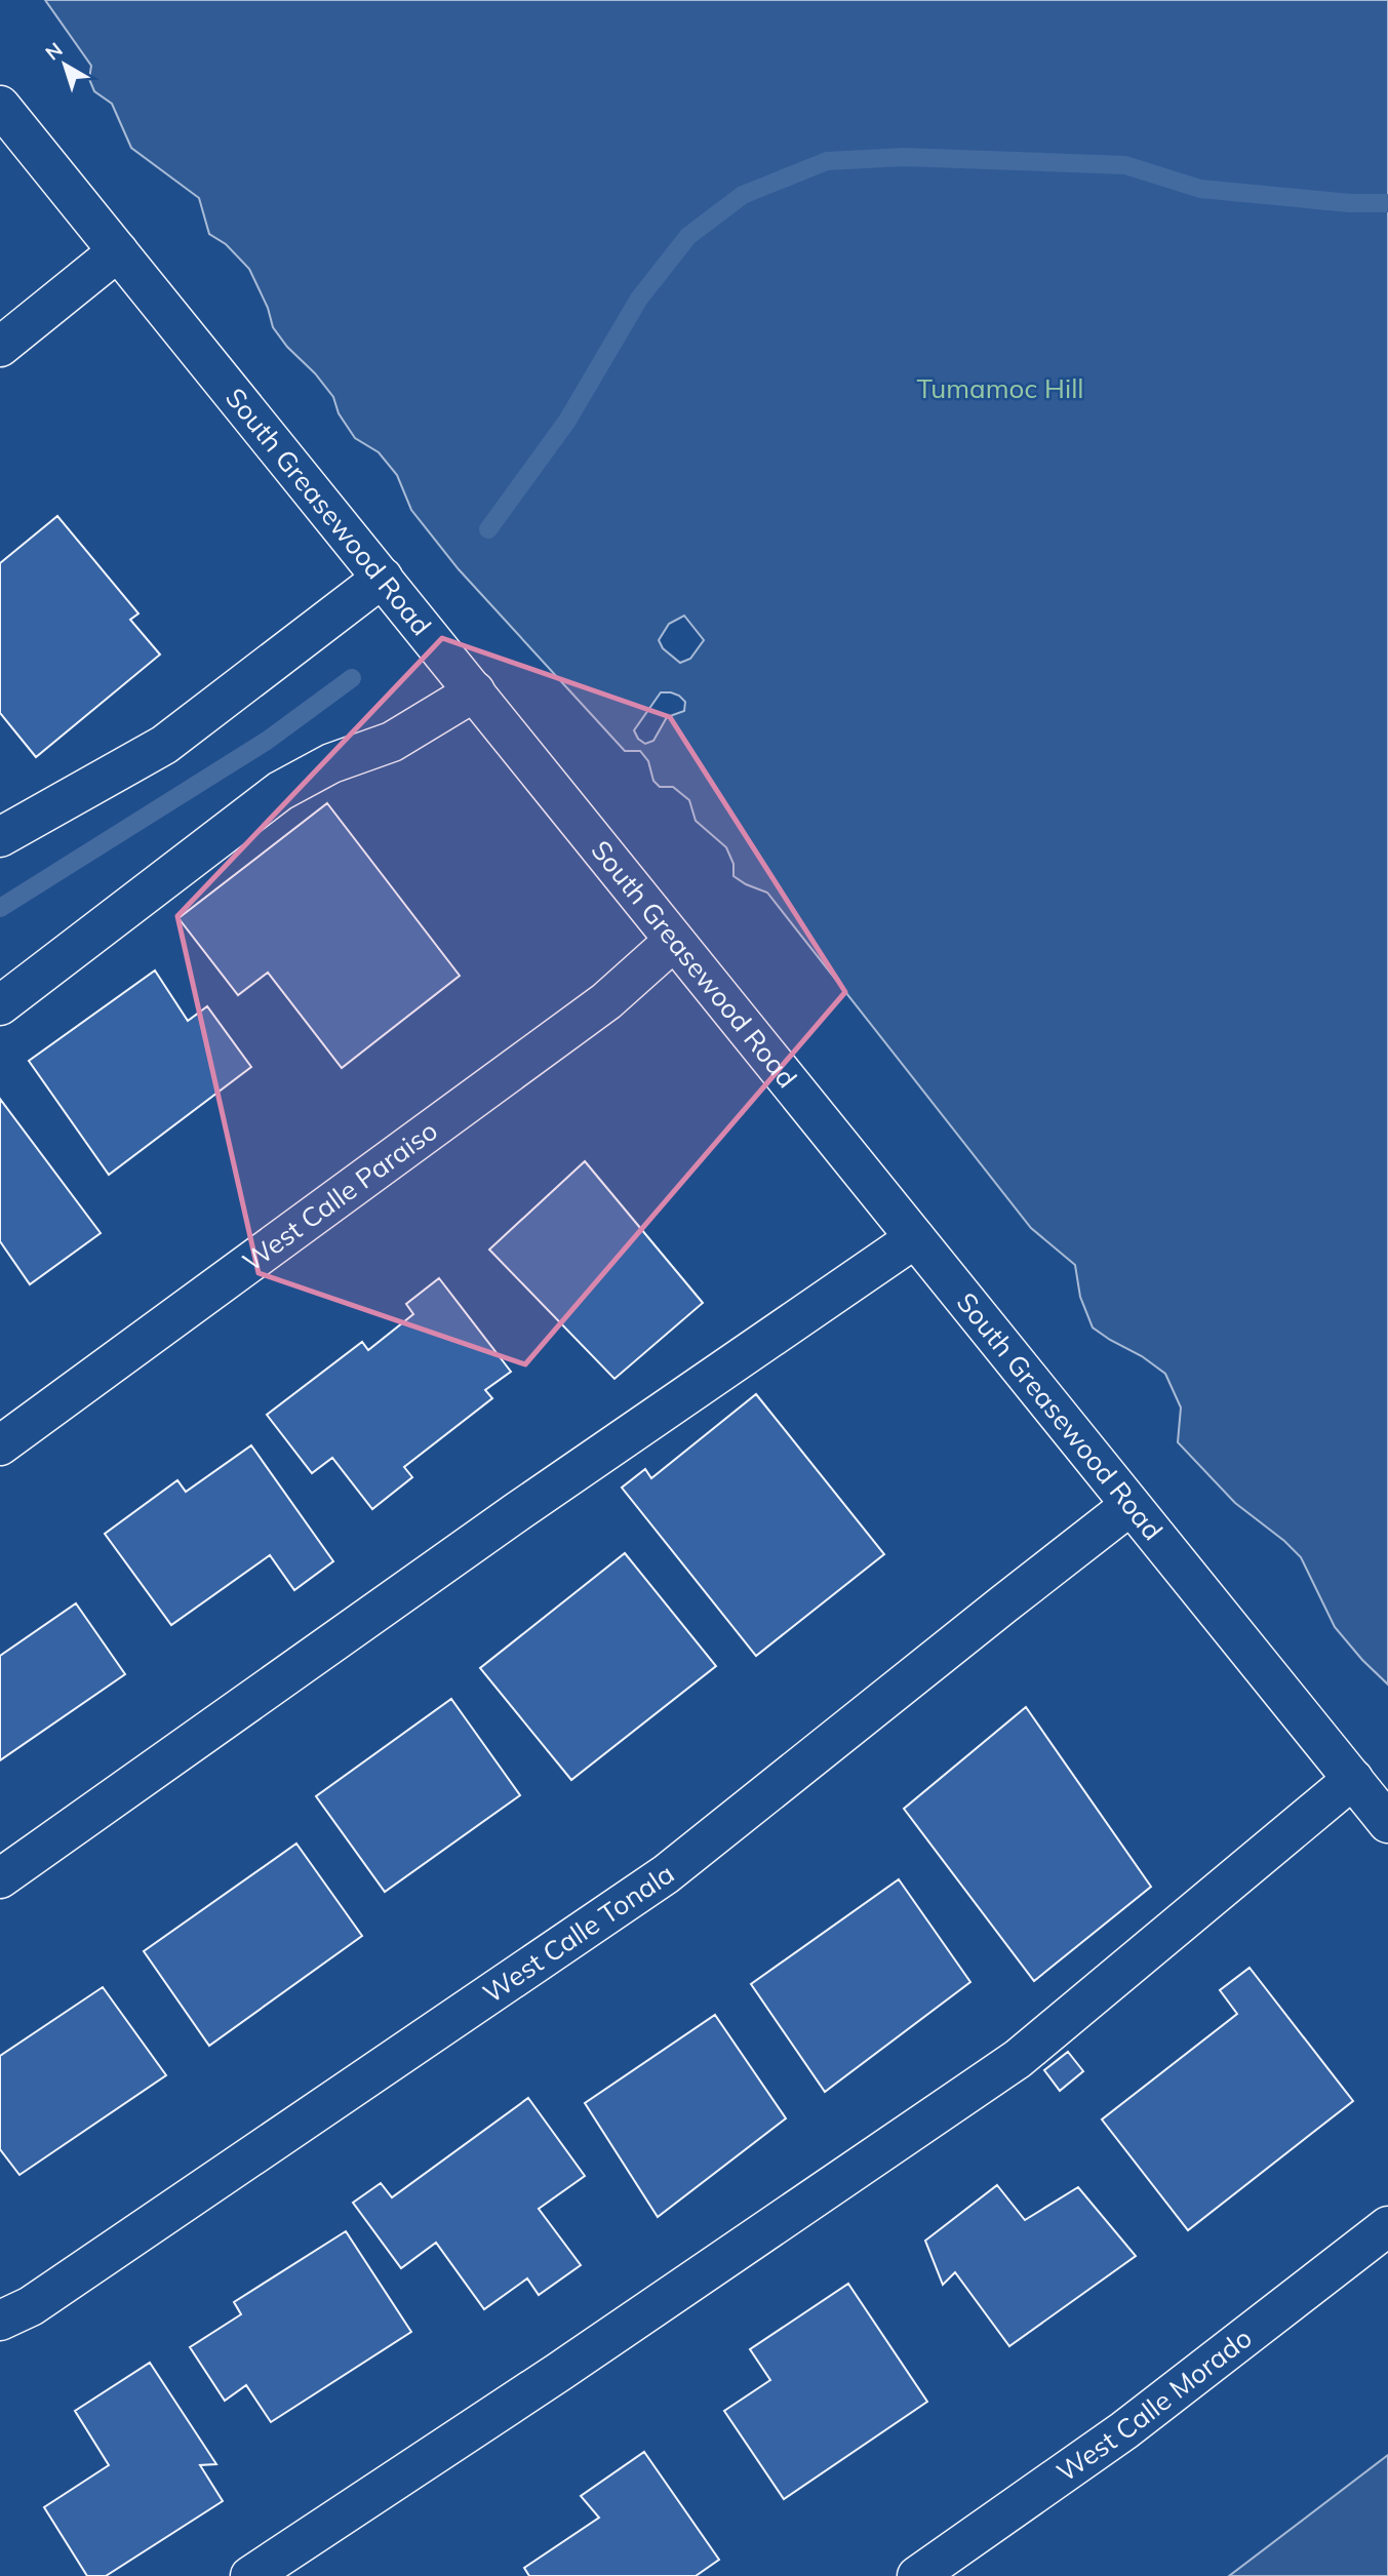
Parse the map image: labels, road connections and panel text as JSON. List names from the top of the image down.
{
  "streets": {
    "street": [
      "South Greasewood Road",
      "West Calle Paraiso",
      "West Calle Tonala",
      "West Calle Morado"
    ]
  },
  "crossings": [
    ["South Greasewood Road", "West Calle Paraiso"],
    ["South Greasewood Road", "West Calle Tonala"]
  ],
  "parks": ["Tumamoc Hill"],
  "north": "top left"
}
